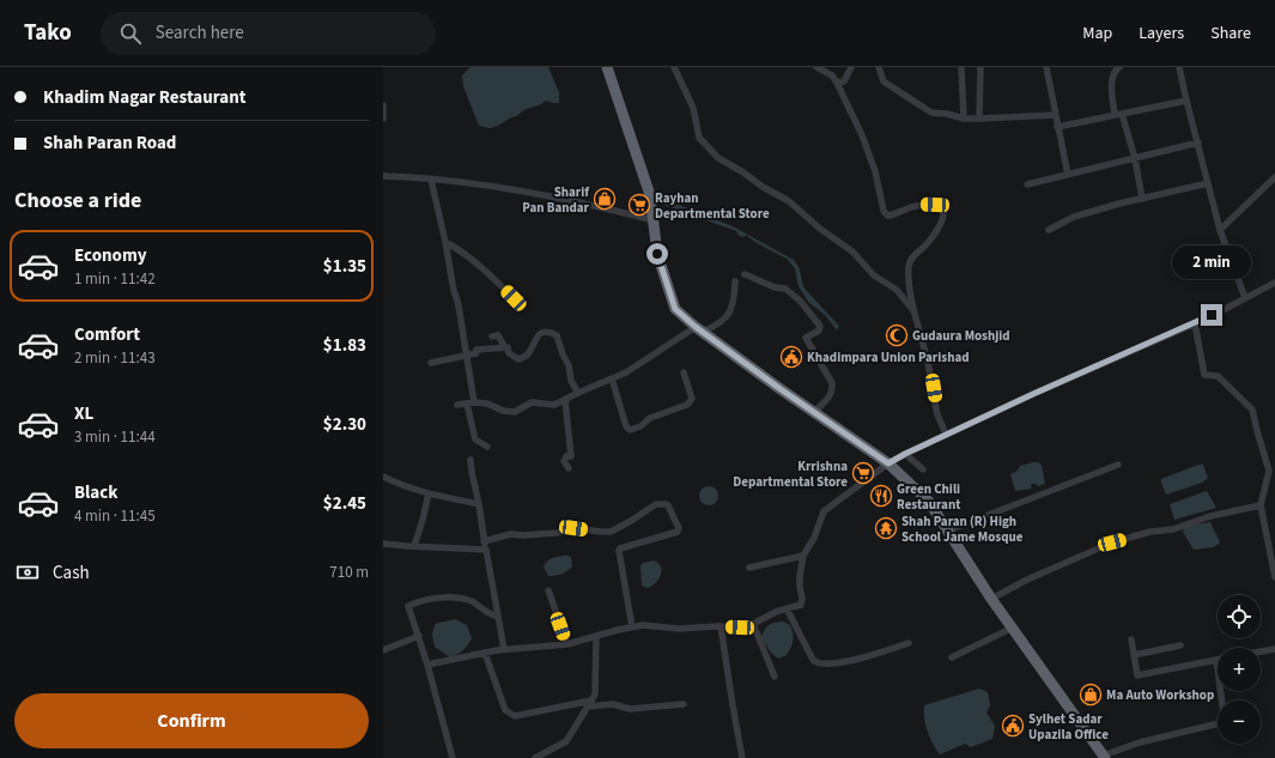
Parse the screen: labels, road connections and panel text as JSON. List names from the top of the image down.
{
  "places": {
    "shop": ["Sharif Pan Bandar", "Ma Auto Workshop"],
    "supermarket": ["Rayhan Departmental Store", "Krrishna Departmental Store"],
    "mosque": ["Gudaura Moshjid"],
    "public building": ["Khadimpara Union Parishad", "Sylhet Sadar Upazila Office"],
    "restaurant": ["Green Chili Restaurant"],
    "temple": ["Shah Paran (R) High School Jame Mosque"]
  },
  "page": {
    "header": "Tako",
    "search": "Search here",
    "nav": ["Map", "Layers", "Share"],
    "banner": ["Khadim Nagar Restaurant", "Shah Paran Road"],
    "heading": "Choose a ride",
    "list": [
      {
        "name": "Economy",
        "note": "1 min · 11:42",
        "value": "$1.35"
      },
      {
        "name": "Comfort",
        "note": "2 min · 11:43",
        "value": "$1.83"
      },
      {
        "name": "XL",
        "note": "3 min · 11:44",
        "value": "$2.30"
      },
      {
        "name": "Black",
        "note": "4 min · 11:45",
        "value": "$2.45"
      }
    ],
    "bubble": "2 min",
    "pay": ["Cash", "710 m"],
    "map_buttons": ["+", "−"],
    "buttons": "Confirm"
  }
}
